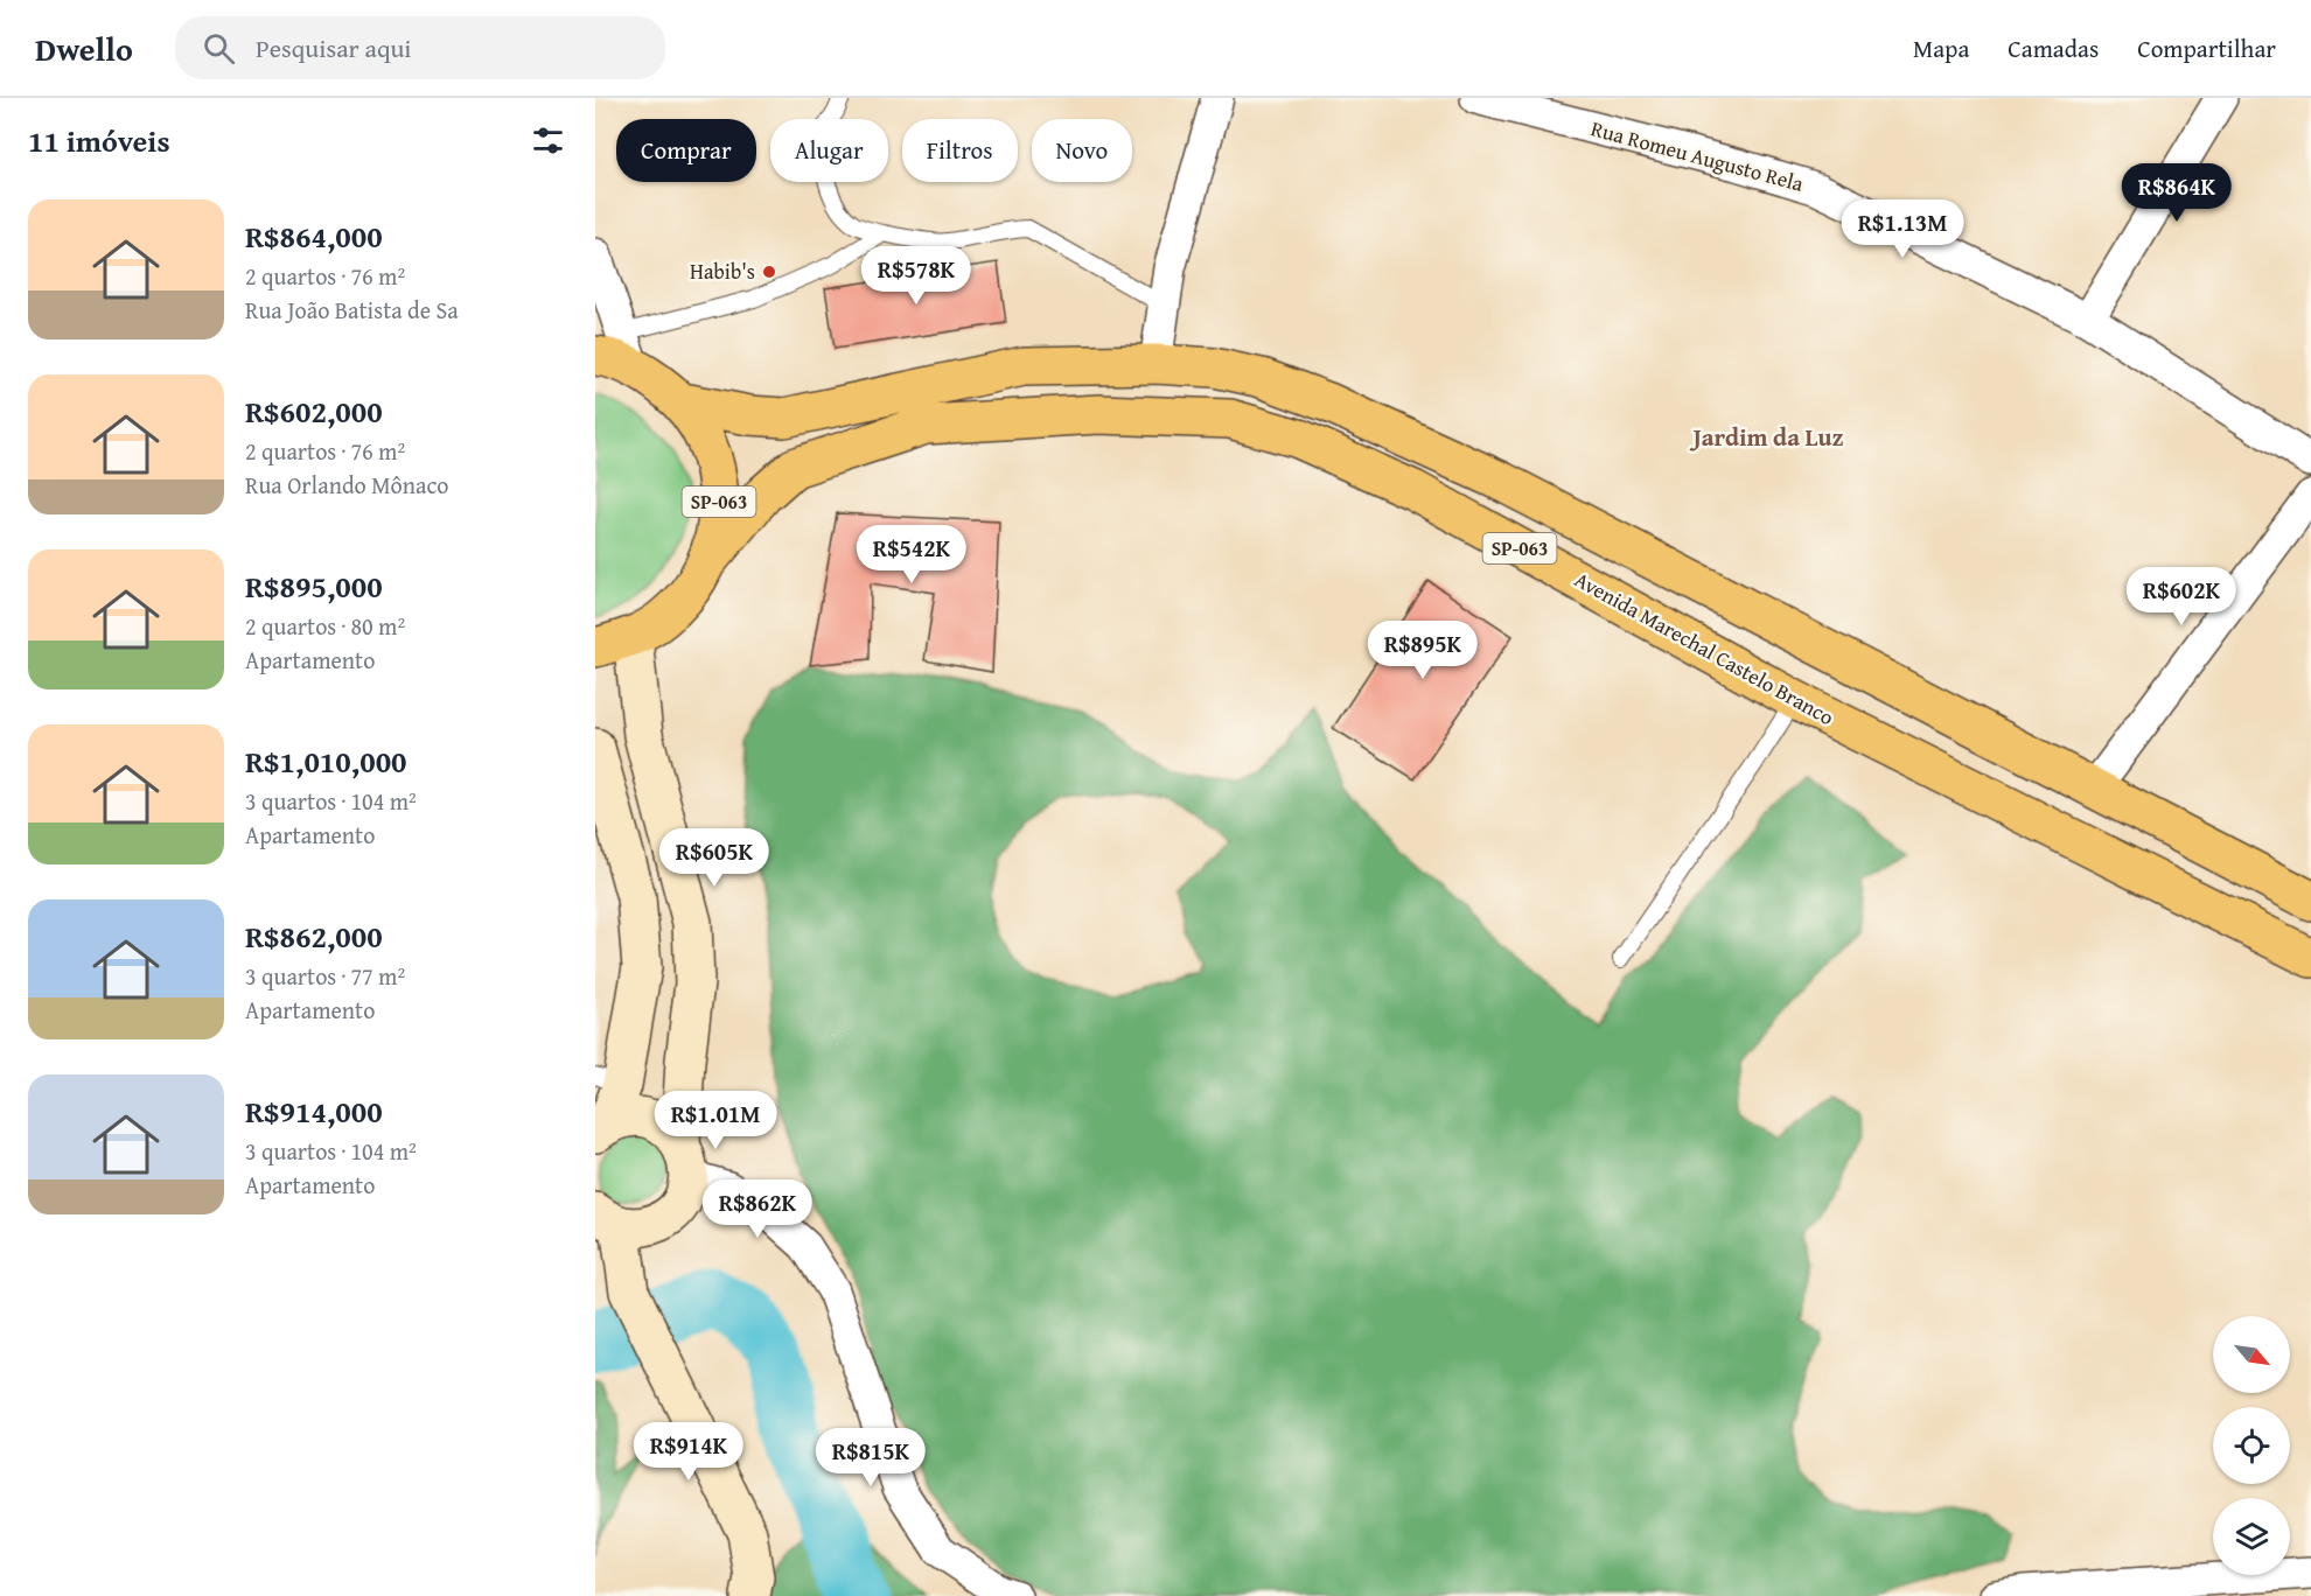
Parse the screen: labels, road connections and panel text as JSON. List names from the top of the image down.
{
  "streets": {
    "main road": ["SP-063", "Avenida Marechal Castelo Branco"],
    "street": ["Rua Romeu Augusto Rela"]
  },
  "crossings": [
    ["SP-063", "Avenida Marechal Castelo Branco"]
  ],
  "districts": ["Jardim da Luz"],
  "places": ["Habib's"],
  "north": "bottom right",
  "page": {
    "header": "Dwello",
    "search": "Pesquisar aqui",
    "nav": ["Mapa", "Camadas", "Compartilhar"],
    "heading": "11 imóveis",
    "chip": [
      "Comprar",
      "Alugar",
      "Filtros",
      "Novo"
    ],
    "price": [
      "R$864K",
      "R$1.13M",
      "R$578K",
      "R$542K",
      "R$602K",
      "R$895K",
      "R$605K",
      "R$1.01M",
      "R$862K",
      "R$914K",
      "R$815K"
    ],
    "list": [
      {
        "name": "R$864,000",
        "note": "2 quartos · 76 m² · Rua João Batista de Sa"
      },
      {
        "name": "R$602,000",
        "note": "2 quartos · 76 m² · Rua Orlando Mônaco"
      },
      {
        "name": "R$895,000",
        "note": "2 quartos · 80 m² · Apartamento"
      },
      {
        "name": "R$1,010,000",
        "note": "3 quartos · 104 m² · Apartamento"
      },
      {
        "name": "R$862,000",
        "note": "3 quartos · 77 m² · Apartamento"
      },
      {
        "name": "R$914,000",
        "note": "3 quartos · 104 m² · Apartamento"
      }
    ]
  }
}
